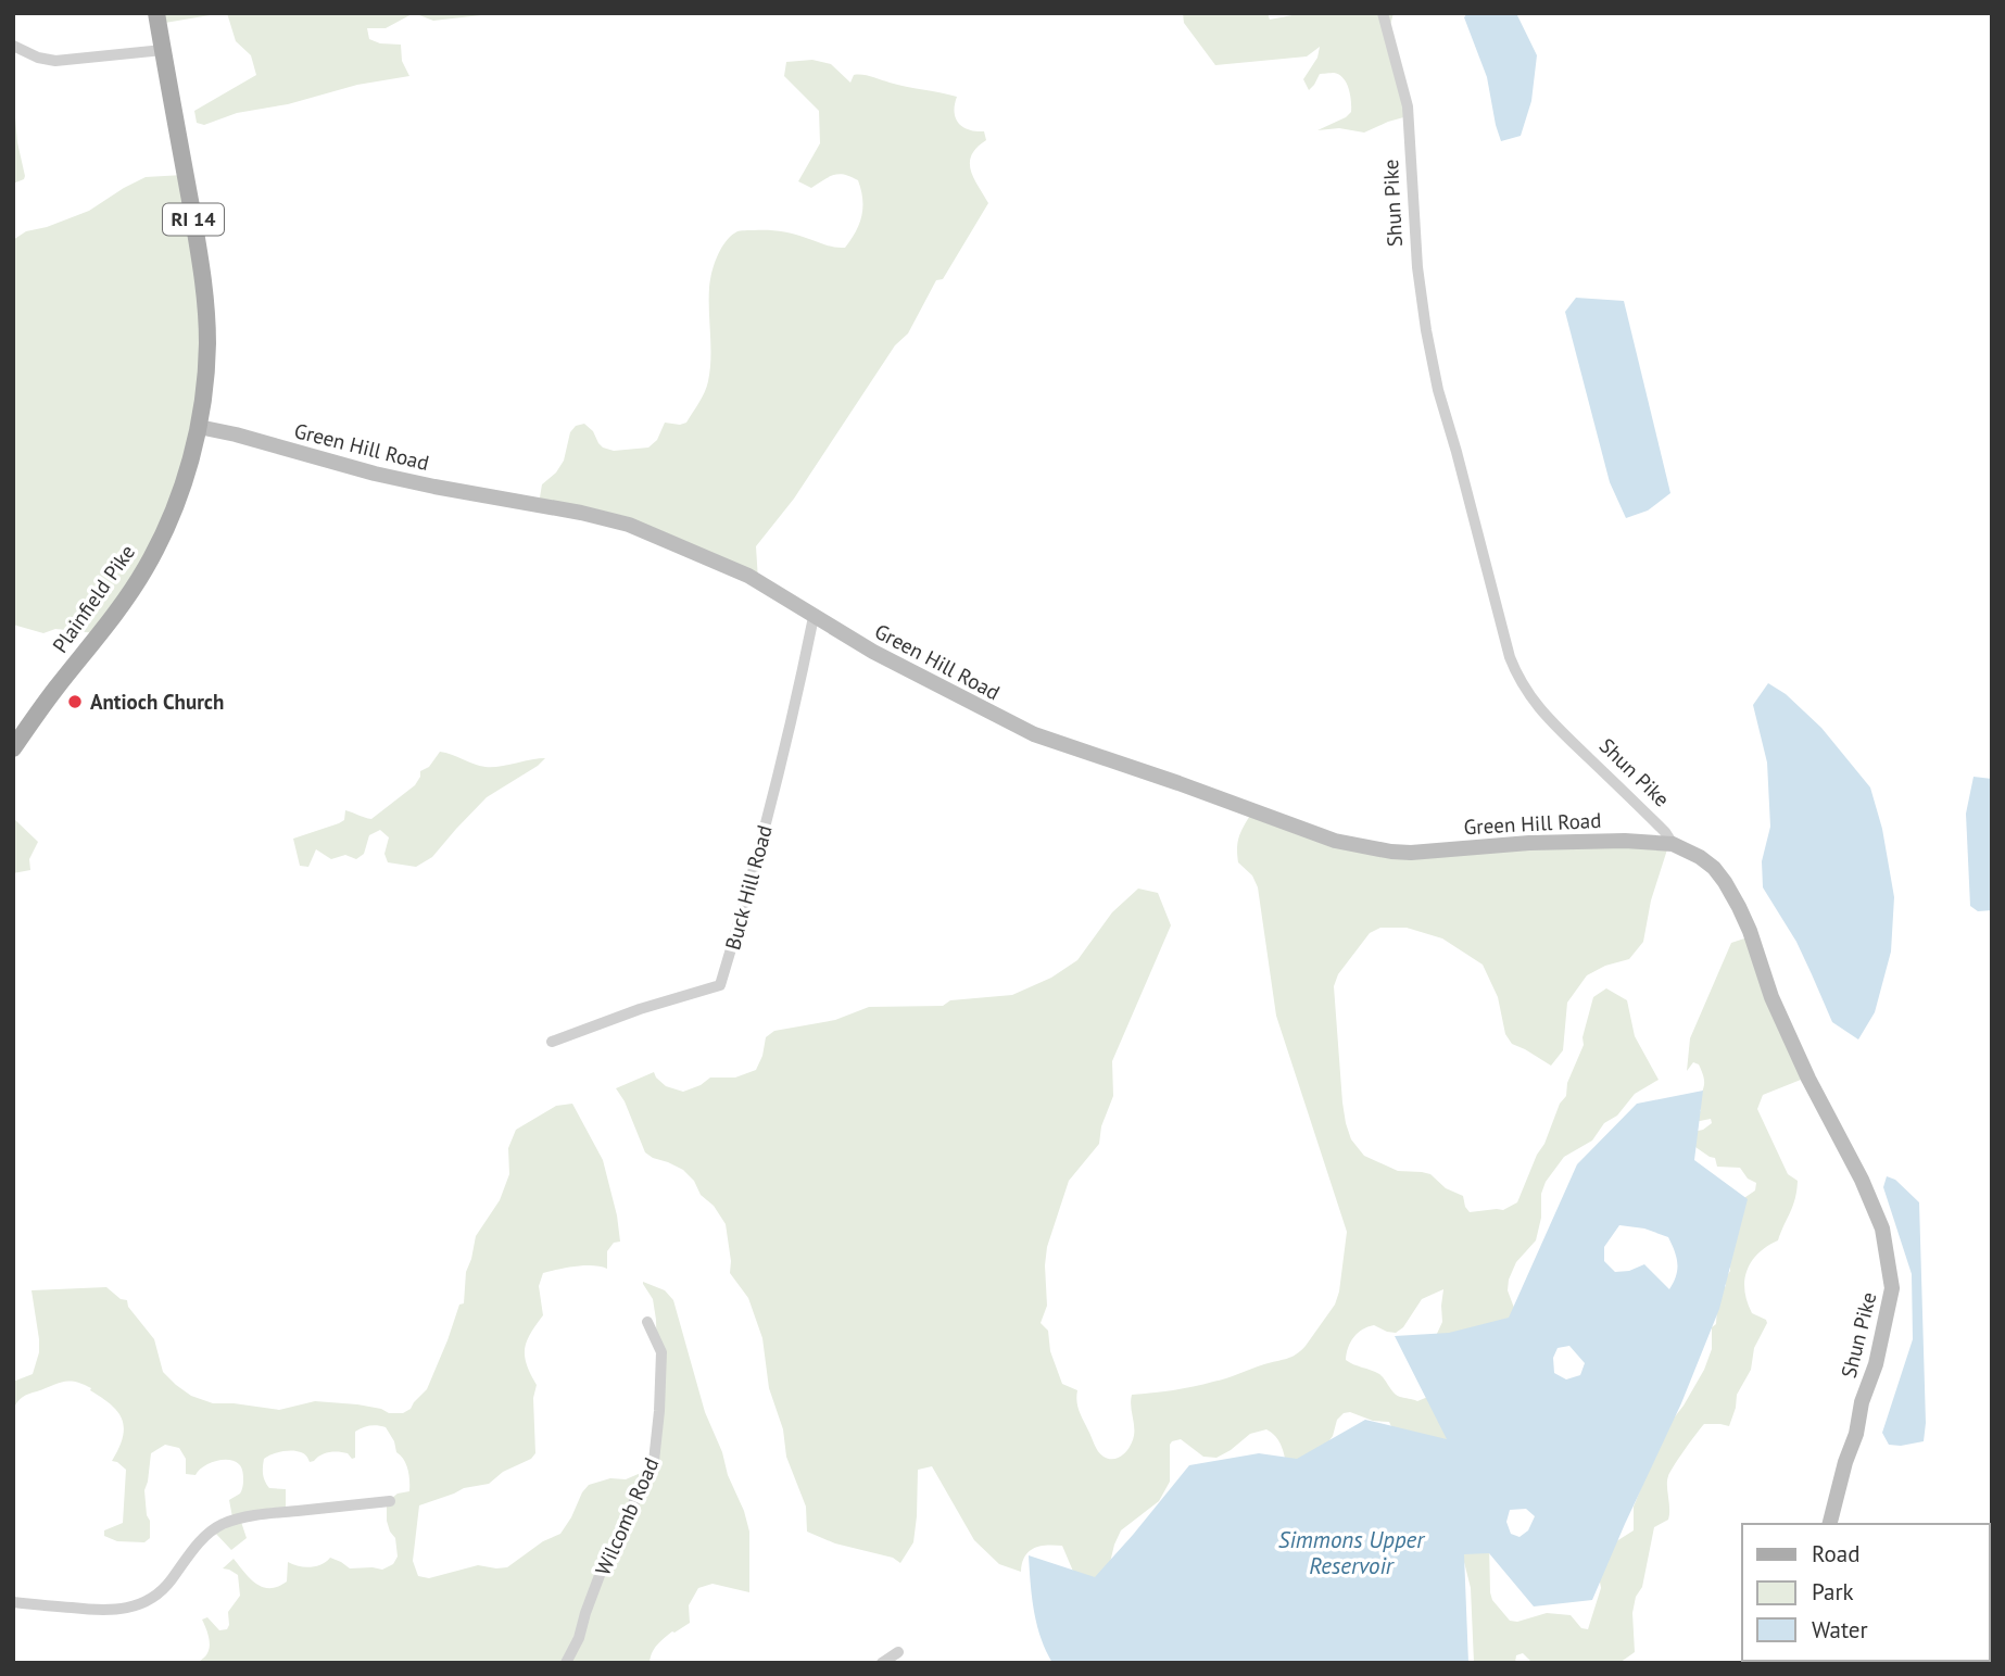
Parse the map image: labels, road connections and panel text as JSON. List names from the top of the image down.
{
  "streets": {
    "main road": [
      "Shun Pike",
      "RI 14",
      "Green Hill Road",
      "Plainfield Pike"
    ],
    "street": ["Buck Hill Road", "Wilcomb Road"]
  },
  "crossings": [
    ["Shun Pike", "Green Hill Road"],
    ["Green Hill Road", "Plainfield Pike"],
    ["Green Hill Road", "Buck Hill Road"]
  ],
  "water": ["Simmons Upper Reservoir"],
  "places": ["Antioch Church"],
  "legend": ["Road", "Park", "Water"]
}
